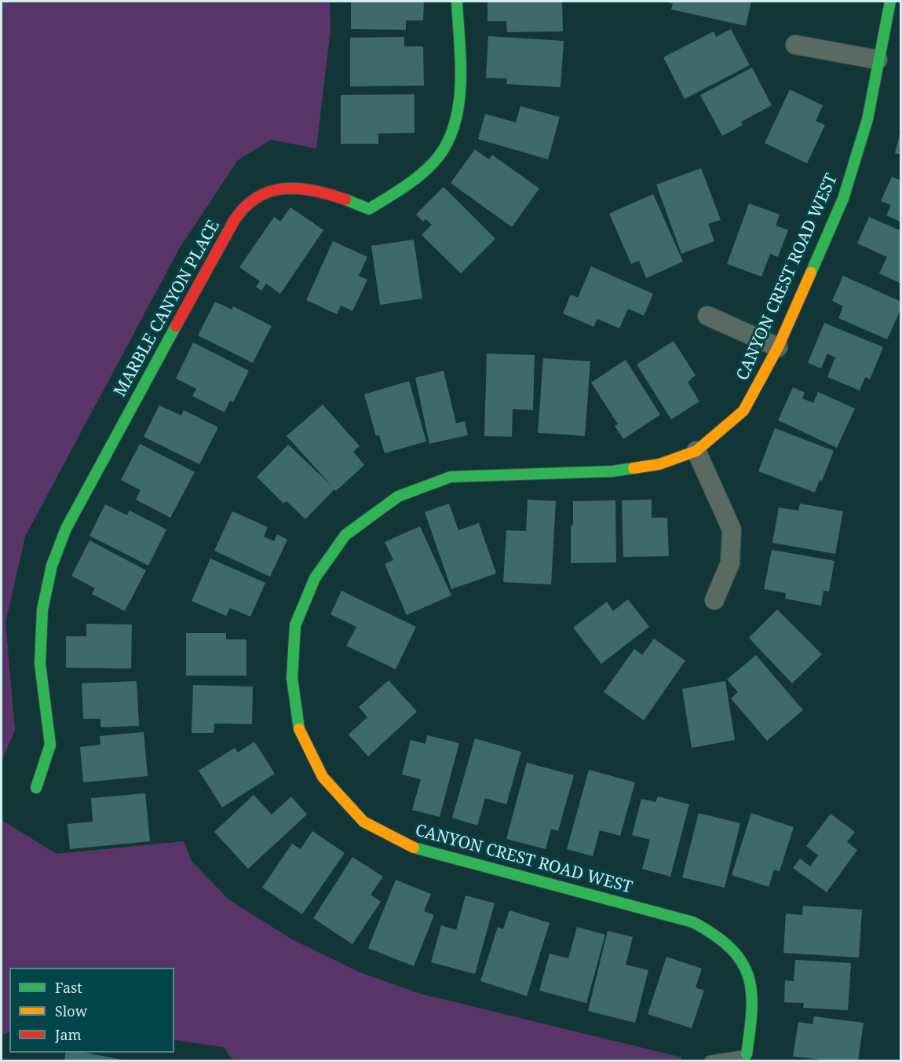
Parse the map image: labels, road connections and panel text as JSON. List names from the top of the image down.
{
  "streets": {
    "street": ["CANYON CREST ROAD WEST", "MARBLE CANYON PLACE"]
  },
  "legend": ["Fast", "Slow", "Jam"]
}
